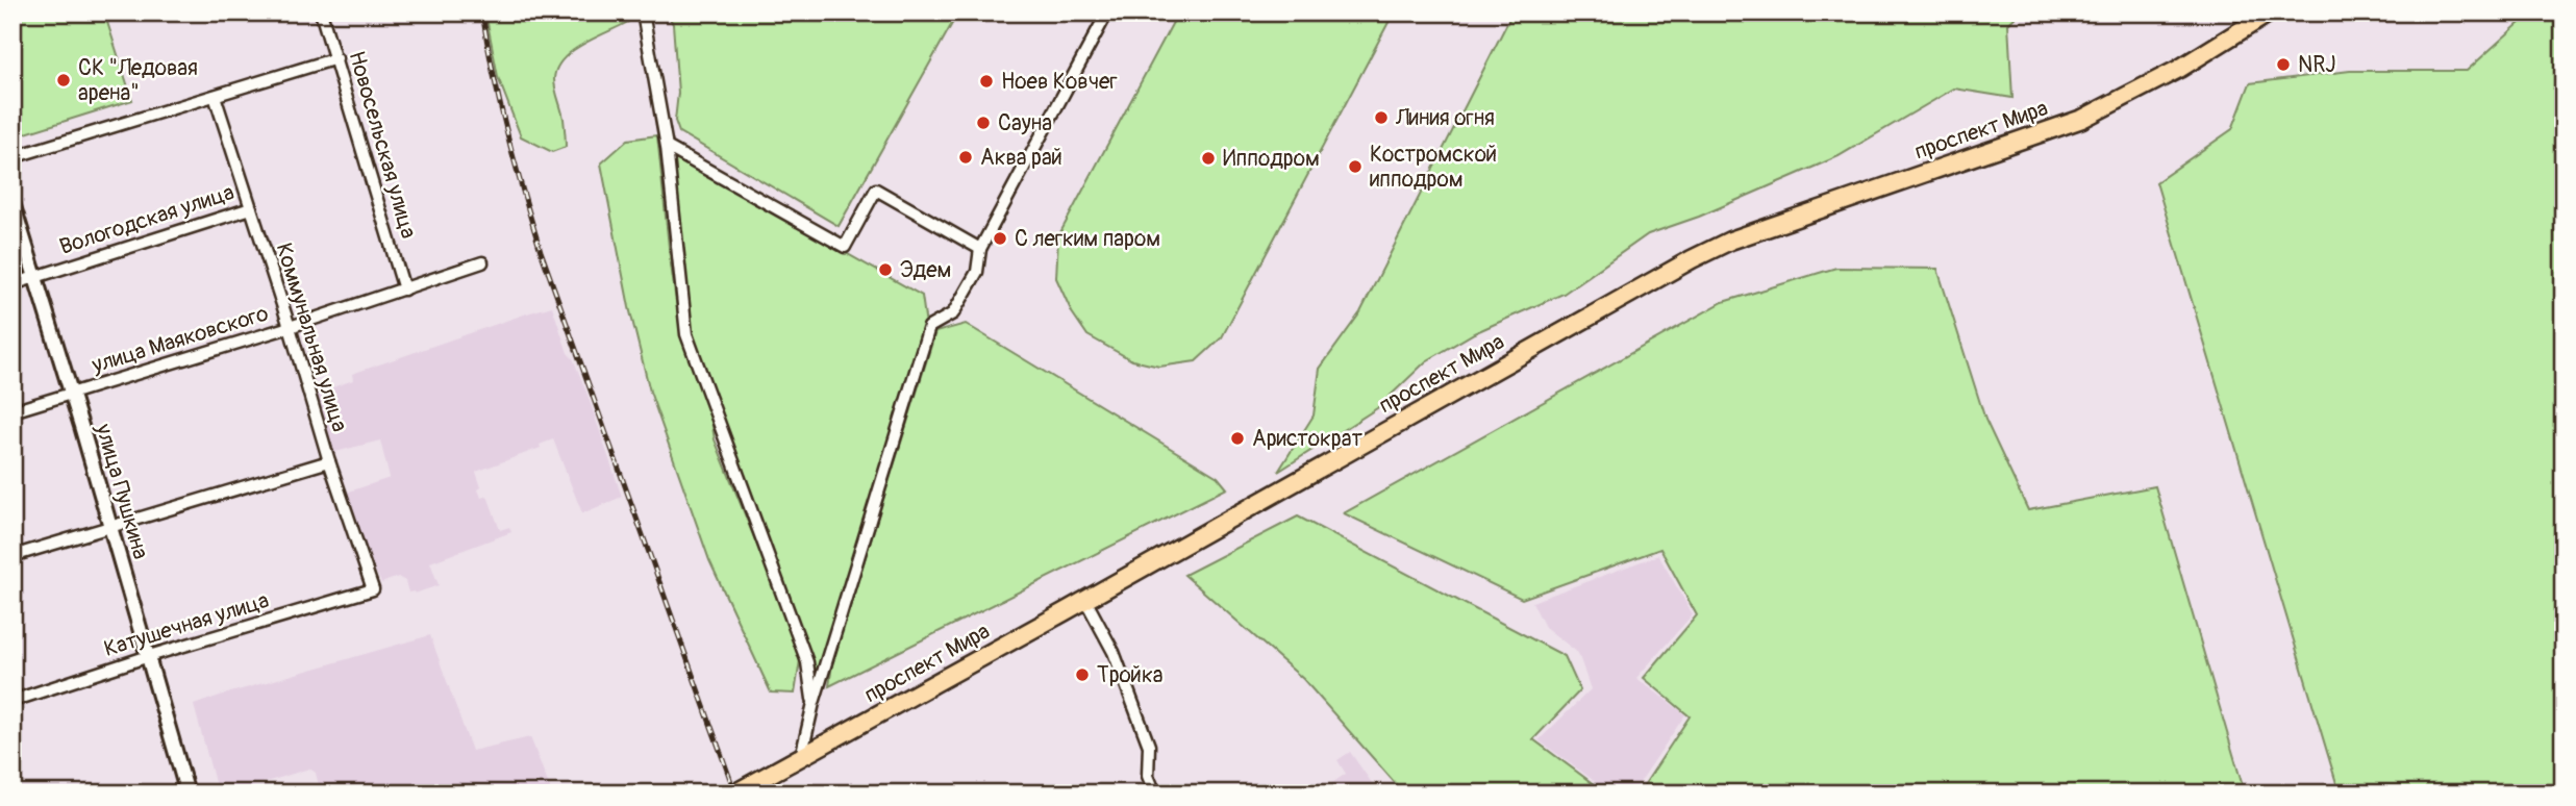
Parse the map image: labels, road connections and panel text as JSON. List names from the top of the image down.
{
  "streets": {
    "main road": ["проспект Мира"],
    "street": [
      "Новосельская улица",
      "Вологодская улица",
      "Коммунальная улица",
      "улица Маяковского",
      "улица Пушкина",
      "Катушечная улица"
    ]
  },
  "crossings": [
    ["Новосельская улица", "улица Маяковского"],
    ["Вологодская улица", "Коммунальная улица"],
    ["Вологодская улица", "улица Пушкина"],
    ["Коммунальная улица", "улица Маяковского"],
    ["Коммунальная улица", "Катушечная улица"],
    ["улица Маяковского", "улица Пушкина"],
    ["улица Пушкина", "Катушечная улица"]
  ],
  "places": [
    "NRJ",
    "СК \"Ледовая арена\"",
    "Ноев Ковчег",
    "Линия огня",
    "Сауна",
    "Аква рай",
    "Ипподром",
    "Костромской ипподром",
    "С легким паром",
    "Эдем",
    "Аристократ",
    "Тройка"
  ]
}
